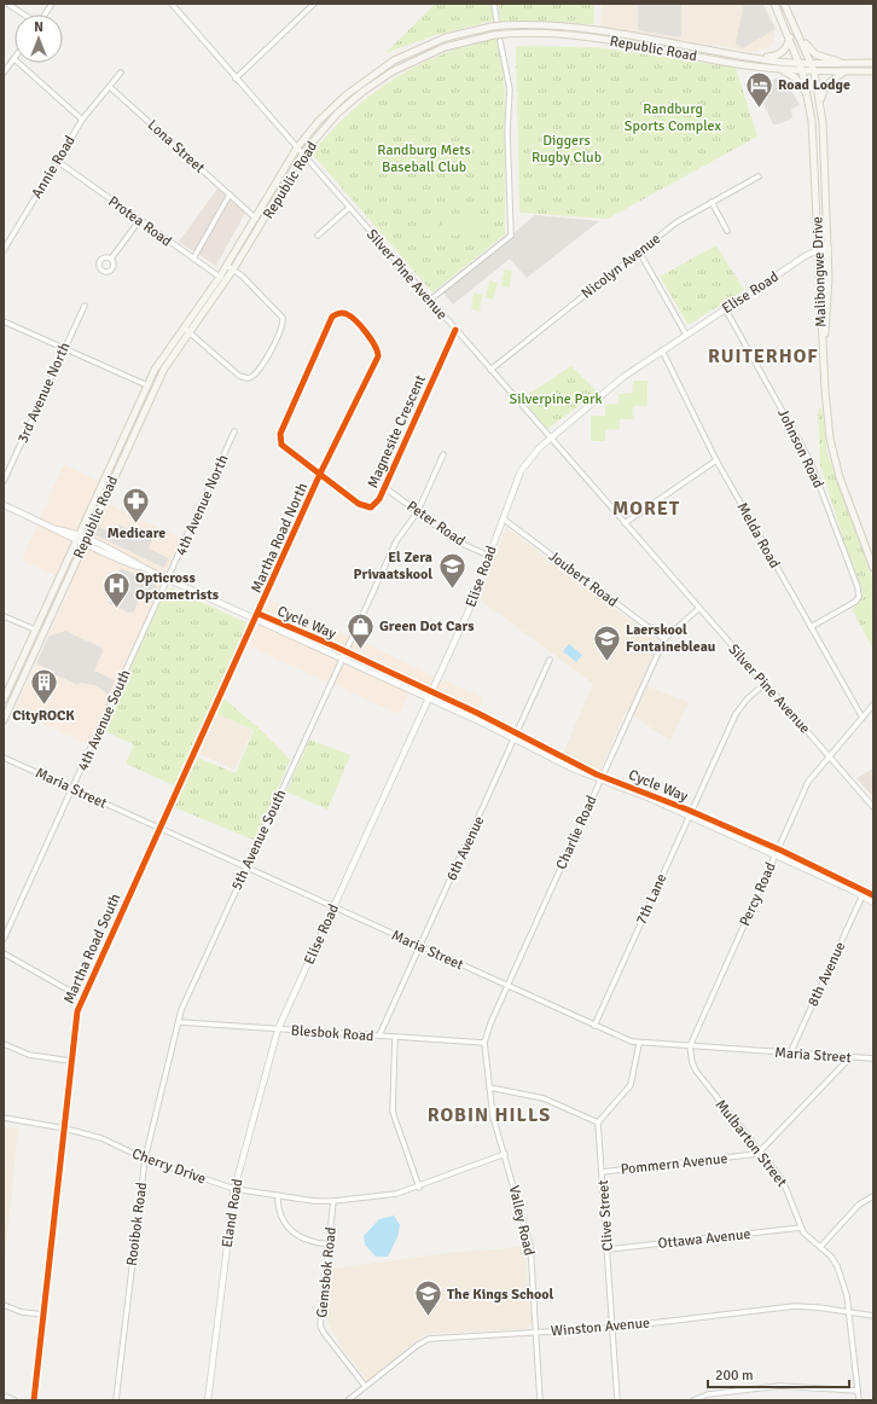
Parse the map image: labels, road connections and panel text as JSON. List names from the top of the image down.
{
  "streets": {
    "main road": ["Republic Road", "Malibongwe Drive"],
    "street": [
      "Lona Street",
      "Annie Road",
      "Protea Road",
      "Nicolyn Avenue",
      "Silver Pine Avenue",
      "Elise Road",
      "3rd Avenue North",
      "Magnesite Crescent",
      "Johnson Road",
      "4th Avenue North",
      "Peter Road",
      "Melda Road",
      "Martha Road North",
      "Joubert Road",
      "4th Avenue South",
      "Maria Street",
      "Charlie Road",
      "5th Avenue South",
      "6th Avenue",
      "Percy Road",
      "7th Lane",
      "Martha Road South",
      "8th Avenue",
      "Blesbok Road",
      "Mulbarton Street",
      "Pommern Avenue",
      "Cherry Drive",
      "Eland Road",
      "Clive Street",
      "Valley Road",
      "Rooibok Road",
      "Ottawa Avenue",
      "Gemsbok Road",
      "Winston Avenue"
    ],
    "cycle path": ["Cycle Way"]
  },
  "crossings": [
    ["Republic Road", "Lona Street"],
    ["Republic Road", "Protea Road"],
    ["Republic Road", "Malibongwe Drive"],
    ["Republic Road", "Silver Pine Avenue"],
    ["Lona Street", "Annie Road"],
    ["Annie Road", "Protea Road"],
    ["Nicolyn Avenue", "Silver Pine Avenue"],
    ["Malibongwe Drive", "Elise Road"],
    ["Silver Pine Avenue", "Elise Road"],
    ["Silver Pine Avenue", "Magnesite Crescent"],
    ["Silver Pine Avenue", "Charlie Road"],
    ["Silver Pine Avenue", "Percy Road"],
    ["Silver Pine Avenue", "7th Lane"],
    ["Elise Road", "Johnson Road"],
    ["Elise Road", "Peter Road"],
    ["Elise Road", "Melda Road"],
    ["Elise Road", "Joubert Road"],
    ["Elise Road", "Maria Street"],
    ["Elise Road", "Blesbok Road"],
    ["Elise Road", "Eland Road"],
    ["Magnesite Crescent", "Peter Road"],
    ["Magnesite Crescent", "Martha Road North"],
    ["Johnson Road", "Melda Road"],
    ["4th Avenue North", "4th Avenue South"],
    ["Peter Road", "5th Avenue South"],
    ["Melda Road", "Percy Road"],
    ["Martha Road North", "Martha Road South"],
    ["Joubert Road", "Charlie Road"],
    ["4th Avenue South", "Maria Street"],
    ["Maria Street", "Charlie Road"],
    ["Maria Street", "5th Avenue South"],
    ["Maria Street", "6th Avenue"],
    ["Maria Street", "Percy Road"],
    ["Maria Street", "7th Lane"],
    ["Maria Street", "Martha Road South"],
    ["Maria Street", "8th Avenue"],
    ["Maria Street", "Mulbarton Street"],
    ["Charlie Road", "Blesbok Road"],
    ["Charlie Road", "Valley Road"],
    ["5th Avenue South", "Blesbok Road"],
    ["5th Avenue South", "Rooibok Road"],
    ["6th Avenue", "Blesbok Road"],
    ["Percy Road", "Mulbarton Street"],
    ["Martha Road South", "Cherry Drive"],
    ["Blesbok Road", "Eland Road"],
    ["Blesbok Road", "Valley Road"],
    ["Blesbok Road", "Rooibok Road"],
    ["Mulbarton Street", "Pommern Avenue"],
    ["Mulbarton Street", "Ottawa Avenue"],
    ["Mulbarton Street", "Winston Avenue"],
    ["Pommern Avenue", "Clive Street"],
    ["Cherry Drive", "Eland Road"],
    ["Cherry Drive", "Valley Road"],
    ["Cherry Drive", "Rooibok Road"],
    ["Cherry Drive", "Gemsbok Road"],
    ["Clive Street", "Ottawa Avenue"],
    ["Clive Street", "Winston Avenue"],
    ["Valley Road", "Winston Avenue"],
    ["Gemsbok Road", "Winston Avenue"]
  ],
  "districts": ["RUITERHOF", "MORET", "ROBIN HILLS"],
  "parks": [
    "Randburg Sports Complex",
    "Diggers Rugby Club",
    "Randburg Mets Baseball Club",
    "Silverpine Park"
  ],
  "places": {
    "hotel": ["Road Lodge"],
    "pharmacy": ["Medicare"],
    "school or university": ["El Zera Privaatskool", "Laerskool Fontainebleau", "The Kings School"],
    "hospital": ["Opticross Optometrists"],
    "shop": ["Green Dot Cars"],
    "building": ["CityROCK"]
  },
  "scale_bar": "200 m",
  "north": "top"
}
